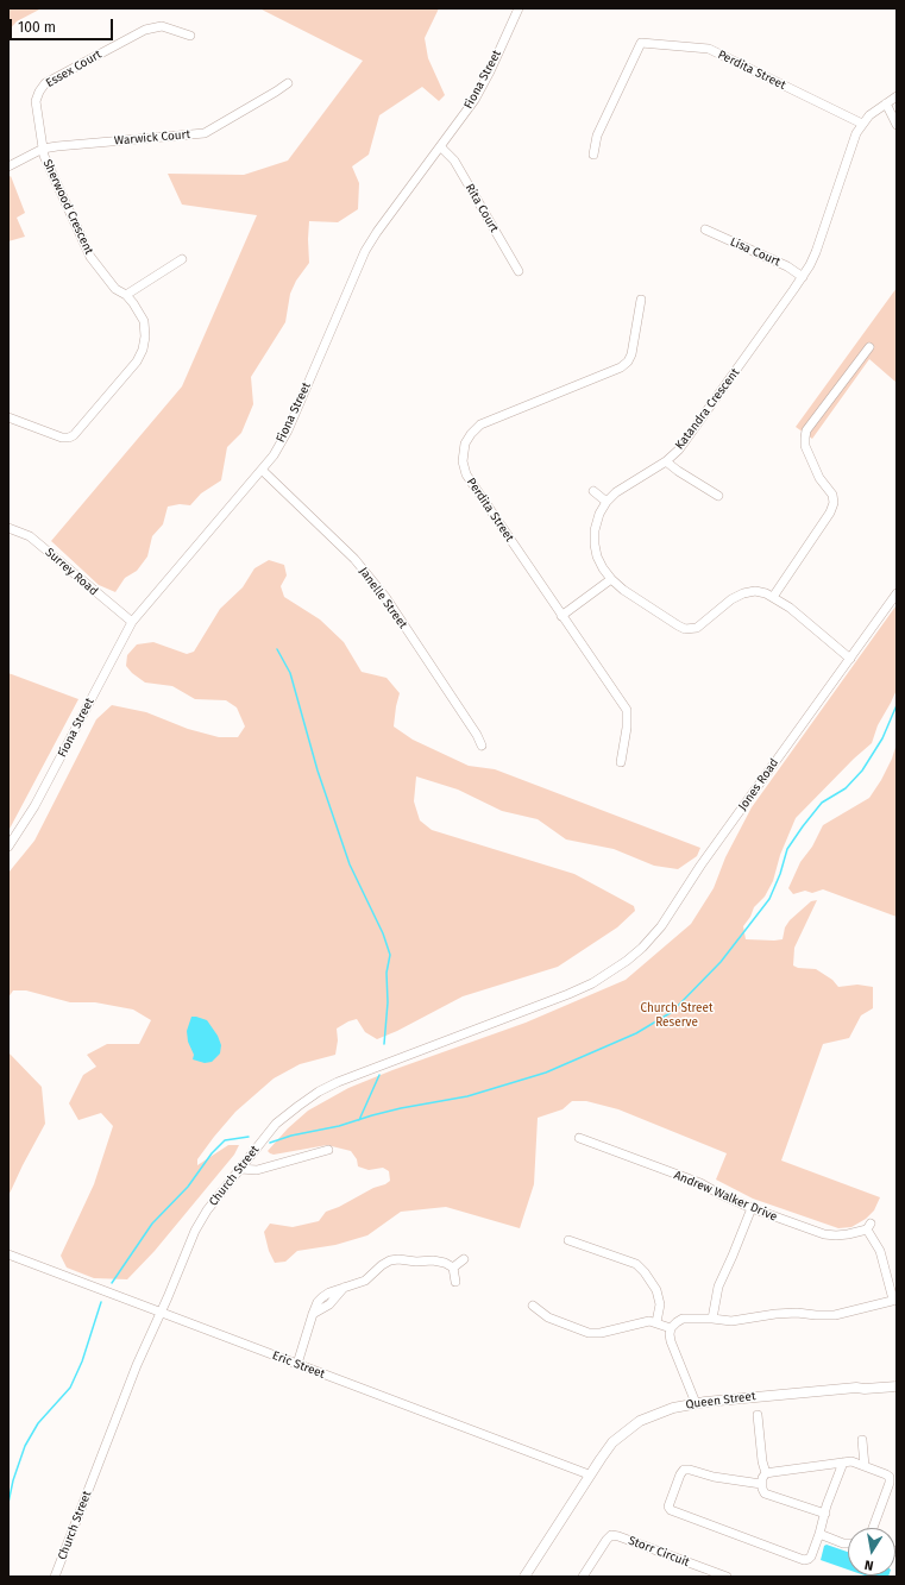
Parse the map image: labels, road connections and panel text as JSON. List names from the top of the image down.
{
  "streets": {
    "main road": ["Queen Street"],
    "street": [
      "Essex Court",
      "Perdita Street",
      "Fiona Street",
      "Warwick Court",
      "Sherwood Crescent",
      "Rita Court",
      "Lisa Court",
      "Katandra Crescent",
      "Surrey Road",
      "Janelle Street",
      "Jones Road",
      "Church Street",
      "Andrew Walker Drive",
      "Eric Street",
      "Storr Circuit"
    ]
  },
  "crossings": [
    ["Essex Court", "Warwick Court"],
    ["Essex Court", "Sherwood Crescent"],
    ["Perdita Street", "Katandra Crescent"],
    ["Fiona Street", "Rita Court"],
    ["Fiona Street", "Surrey Road"],
    ["Fiona Street", "Janelle Street"],
    ["Warwick Court", "Sherwood Crescent"],
    ["Lisa Court", "Katandra Crescent"],
    ["Katandra Crescent", "Jones Road"],
    ["Jones Road", "Church Street"],
    ["Church Street", "Eric Street"],
    ["Eric Street", "Queen Street"]
  ],
  "parks": ["Church Street Reserve"],
  "scale_bar": "100 m",
  "north": "bottom"
}
